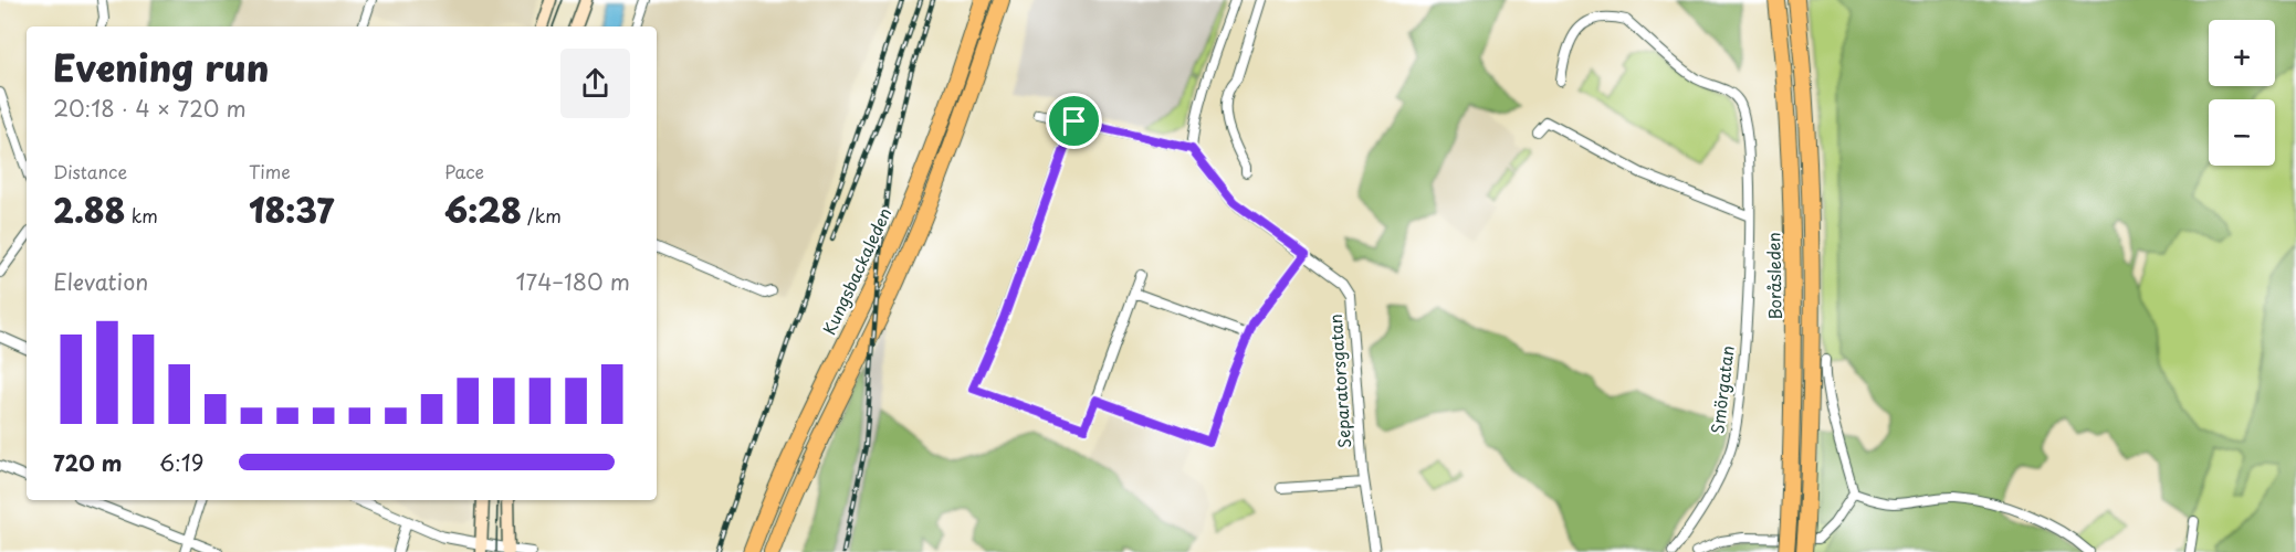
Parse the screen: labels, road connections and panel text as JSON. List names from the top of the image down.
{
  "streets": {
    "highway": ["Kungsbackaleden", "Boråsleden"],
    "street": ["Separatorsgatan", "Smörgatan"]
  },
  "page": {
    "map_buttons": ["+", "−"],
    "heading": ["Evening run", "20:18 · 4 × 720 m"],
    "stats": [
      ["Distance", "2.88 km"],
      ["Time", "18:37"],
      ["Pace", "6:28 /km"]
    ],
    "chart": ["Elevation", "174–180 m"],
    "list": [
      {
        "name": "720 m",
        "note": "6:19"
      }
    ]
  }
}
